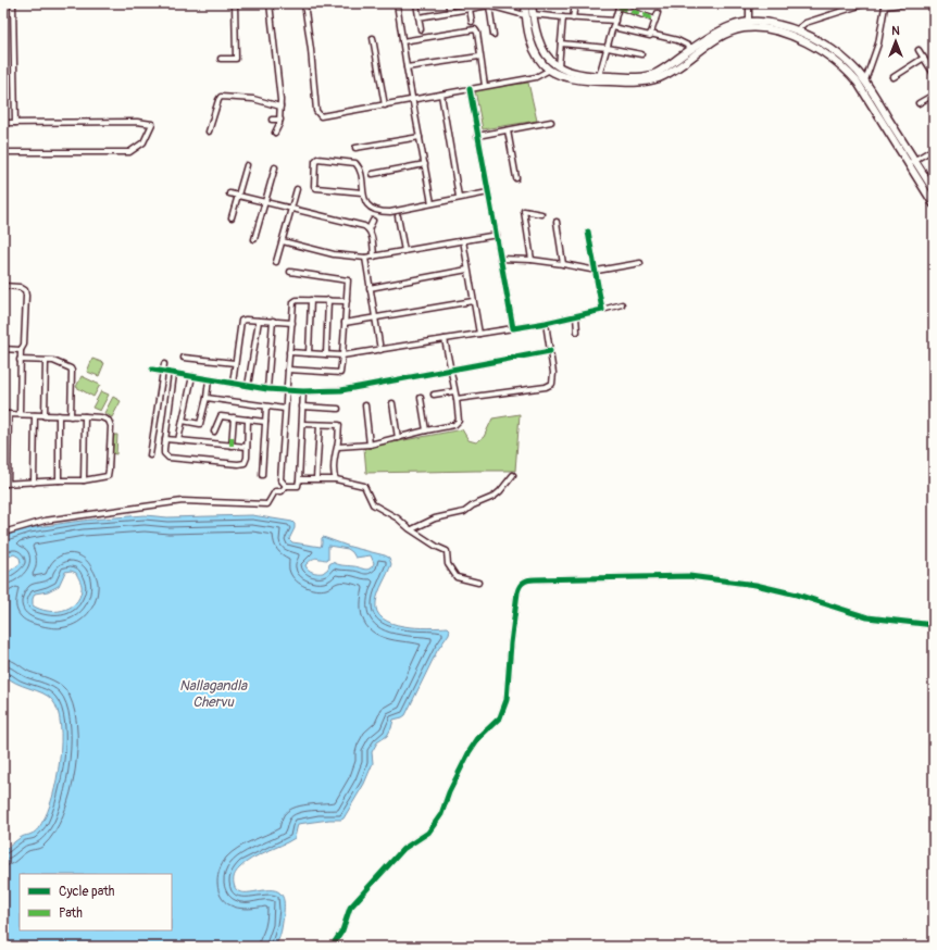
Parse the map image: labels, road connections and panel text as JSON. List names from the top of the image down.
{
  "water": ["Nallagandla Chervu"],
  "legend": ["Cycle path", "Path"],
  "north": "top"
}
